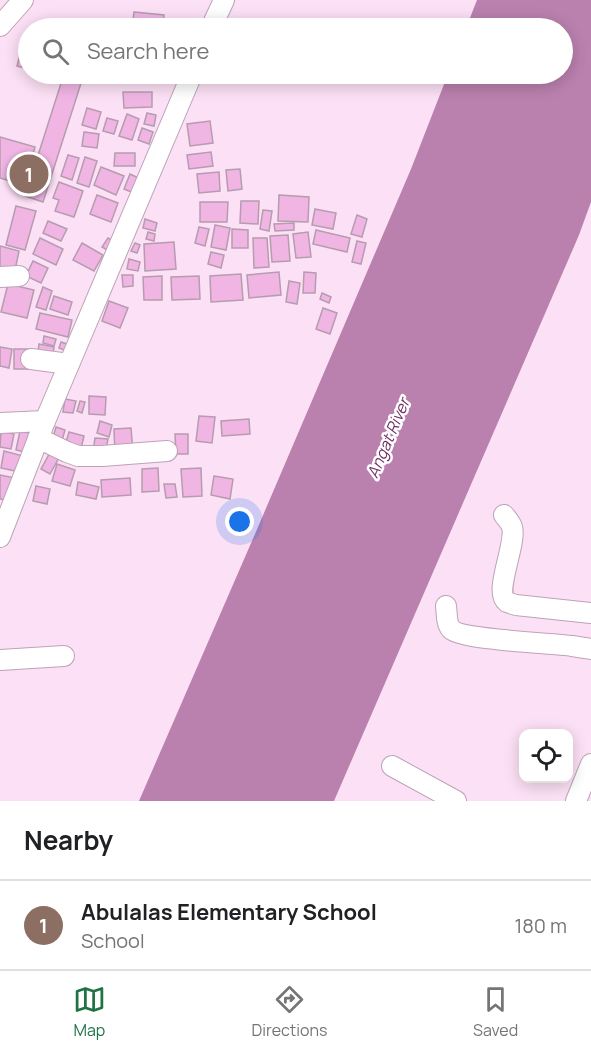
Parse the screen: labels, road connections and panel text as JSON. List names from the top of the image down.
{
  "water": ["Angat River"],
  "page": {
    "search": "Search here",
    "pins": "1",
    "heading": "Nearby",
    "list": [
      {
        "mark": "1",
        "name": "Abulalas Elementary School",
        "note": "School",
        "value": "180 m"
      }
    ],
    "nav": ["Map", "Directions", "Saved"]
  }
}
